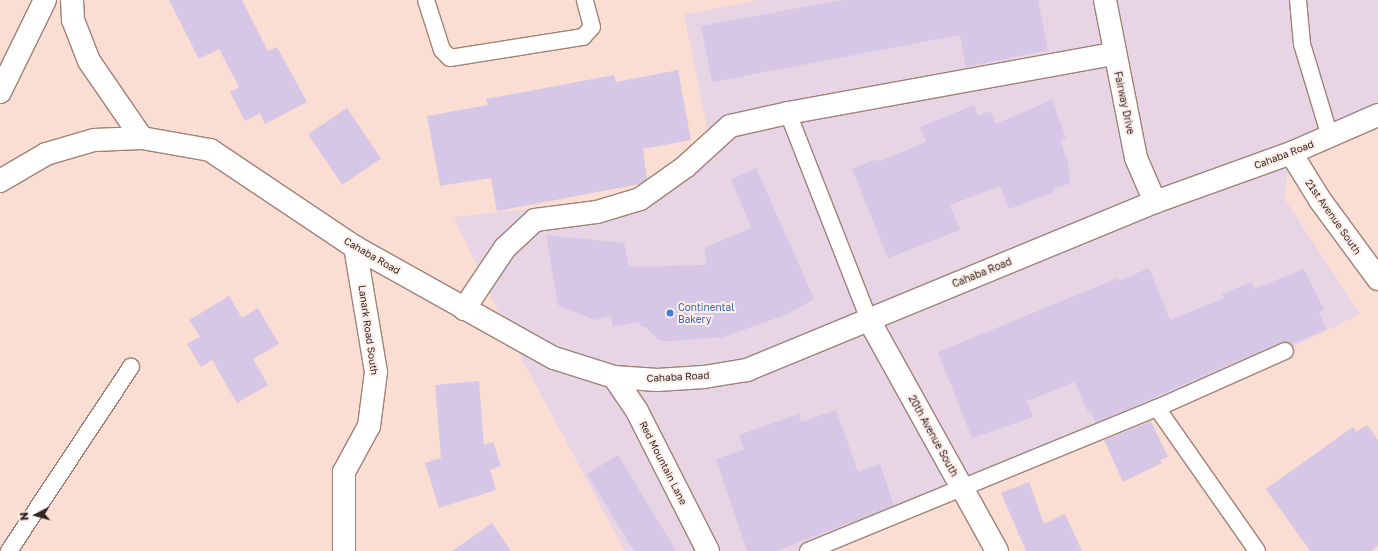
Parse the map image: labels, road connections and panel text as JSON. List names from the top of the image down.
{
  "streets": {
    "street": [
      "Fairway Drive",
      "Cahaba Road",
      "21st Avenue South",
      "Lanark Road South",
      "20th Avenue South",
      "Red Mountain Lane"
    ]
  },
  "crossings": [
    ["Fairway Drive", "Cahaba Road"],
    ["Cahaba Road", "21st Avenue South"],
    ["Cahaba Road", "Lanark Road South"],
    ["Cahaba Road", "20th Avenue South"],
    ["Cahaba Road", "Red Mountain Lane"]
  ],
  "places": ["Continental Bakery"],
  "north": "left"
}
